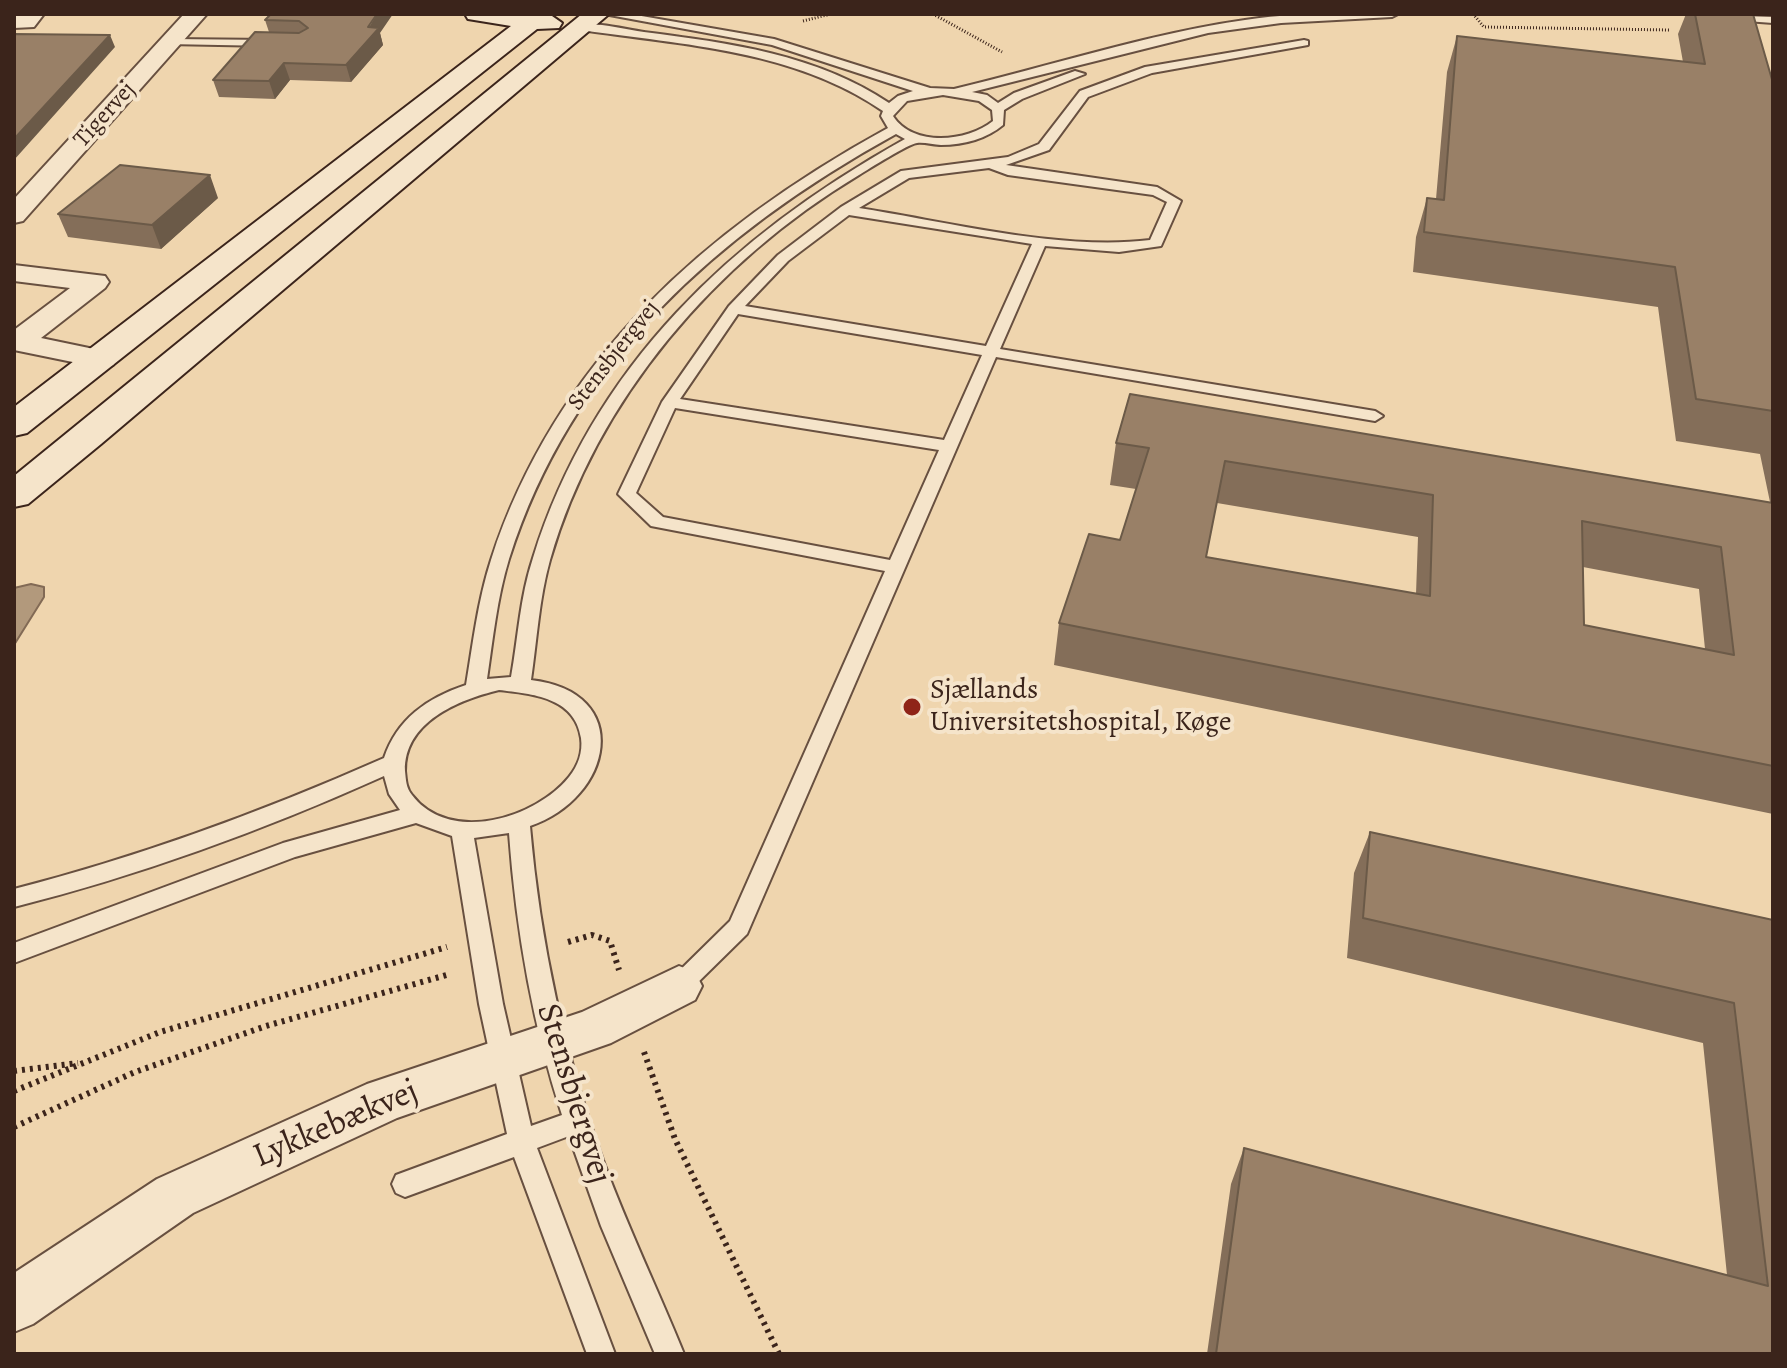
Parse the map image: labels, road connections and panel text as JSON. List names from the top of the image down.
{
  "streets": {
    "street": ["Tigervej", "Lykkebækvej"],
    "lane": ["Stensbjergvej"]
  },
  "crossings": [
    ["Stensbjergvej", "Lykkebækvej"]
  ],
  "places": ["Sjællands Universitetshospital, Køge"]
}
